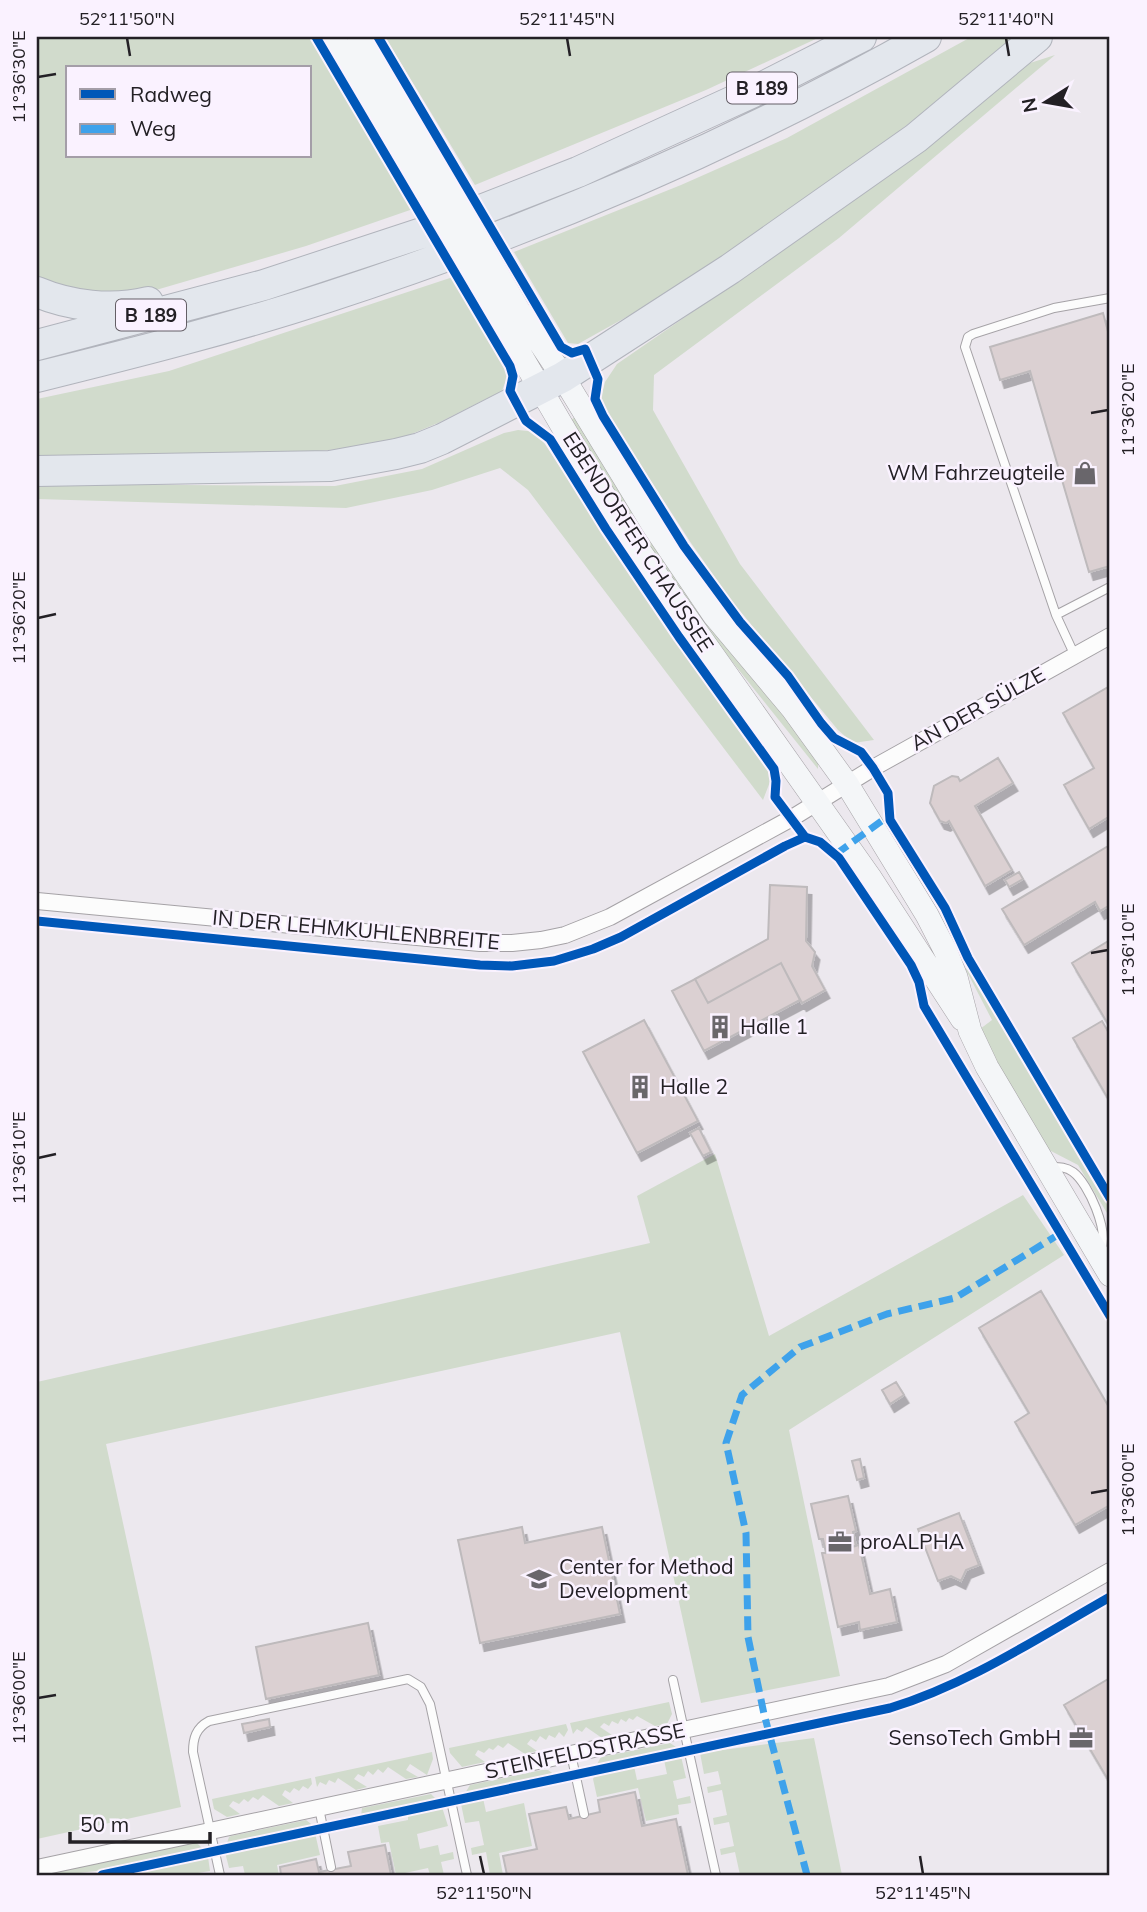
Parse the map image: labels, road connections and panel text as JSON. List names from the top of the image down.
{
  "streets": {
    "highway": ["B 189"],
    "main road": ["EBENDORFER CHAUSSEE"],
    "street": ["AN DER SÜLZE", "IN DER LEHMKUHLENBREITE", "STEINFELDSTRASSE"]
  },
  "crossings": [
    ["EBENDORFER CHAUSSEE", "AN DER SÜLZE"],
    ["EBENDORFER CHAUSSEE", "IN DER LEHMKUHLENBREITE"],
    ["AN DER SÜLZE", "IN DER LEHMKUHLENBREITE"]
  ],
  "places": {
    "shop": ["WM Fahrzeugteile"],
    "building": ["Halle 1", "Halle 2"],
    "office": ["proALPHA", "SensoTech GmbH"],
    "school or university": ["Center for Method Development"]
  },
  "legend": ["Radweg", "Weg"],
  "scale_bar": "50 m",
  "north": "left",
  "coordinates": [
    "52°11'50\"N",
    "52°11'45\"N",
    "52°11'40\"N",
    "11°36'30\"E",
    "11°36'20\"E",
    "11°36'10\"E",
    "11°36'00\"E"
  ]
}
